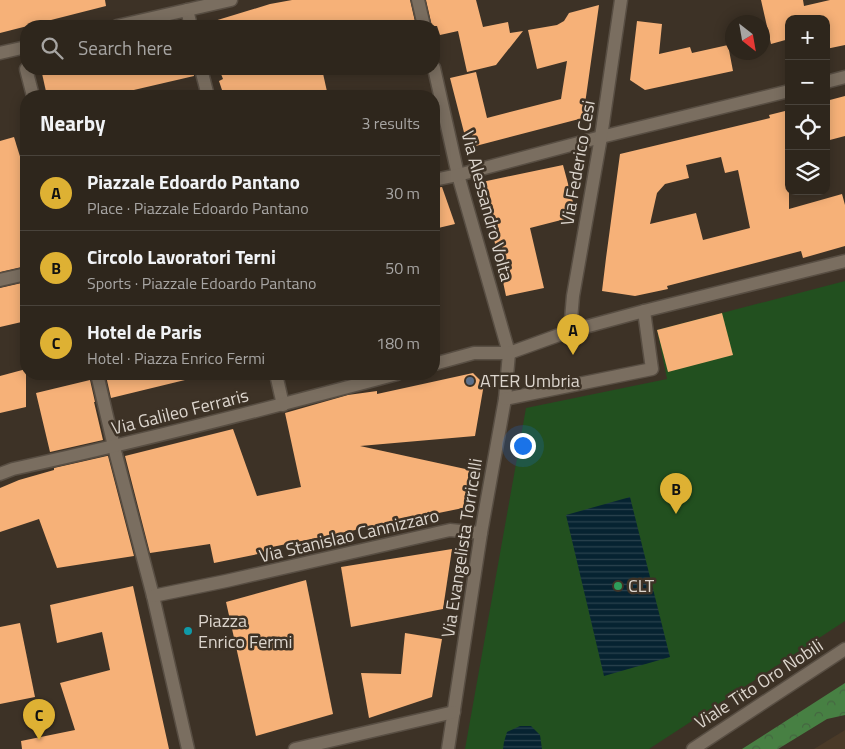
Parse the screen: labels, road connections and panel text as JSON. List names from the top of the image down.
{
  "streets": {
    "street": [
      "Via Federico Cesi",
      "Via Alessandro Volta",
      "Via Galileo Ferraris",
      "Via Stanislao Cannizzaro",
      "Via Evangelista Torricelli",
      "Viale Tito Oro Nobili"
    ]
  },
  "crossings": [
    ["Via Alessandro Volta", "Via Evangelista Torricelli"],
    ["Via Stanislao Cannizzaro", "Via Evangelista Torricelli"]
  ],
  "places": ["ATER Umbria", "CLT", "Piazza Enrico Fermi"],
  "north": "bottom right",
  "page": {
    "map_buttons": ["+", "−"],
    "search": "Search here",
    "heading": ["Nearby", "3 results"],
    "list": [
      {
        "mark": "A",
        "name": "Piazzale Edoardo Pantano",
        "note": "Place · Piazzale Edoardo Pantano",
        "value": "30 m"
      },
      {
        "mark": "B",
        "name": "Circolo Lavoratori Terni",
        "note": "Sports · Piazzale Edoardo Pantano",
        "value": "50 m"
      },
      {
        "mark": "C",
        "name": "Hotel de Paris",
        "note": "Hotel · Piazza Enrico Fermi",
        "value": "180 m"
      }
    ],
    "pins": ["A", "B", "C"]
  }
}
